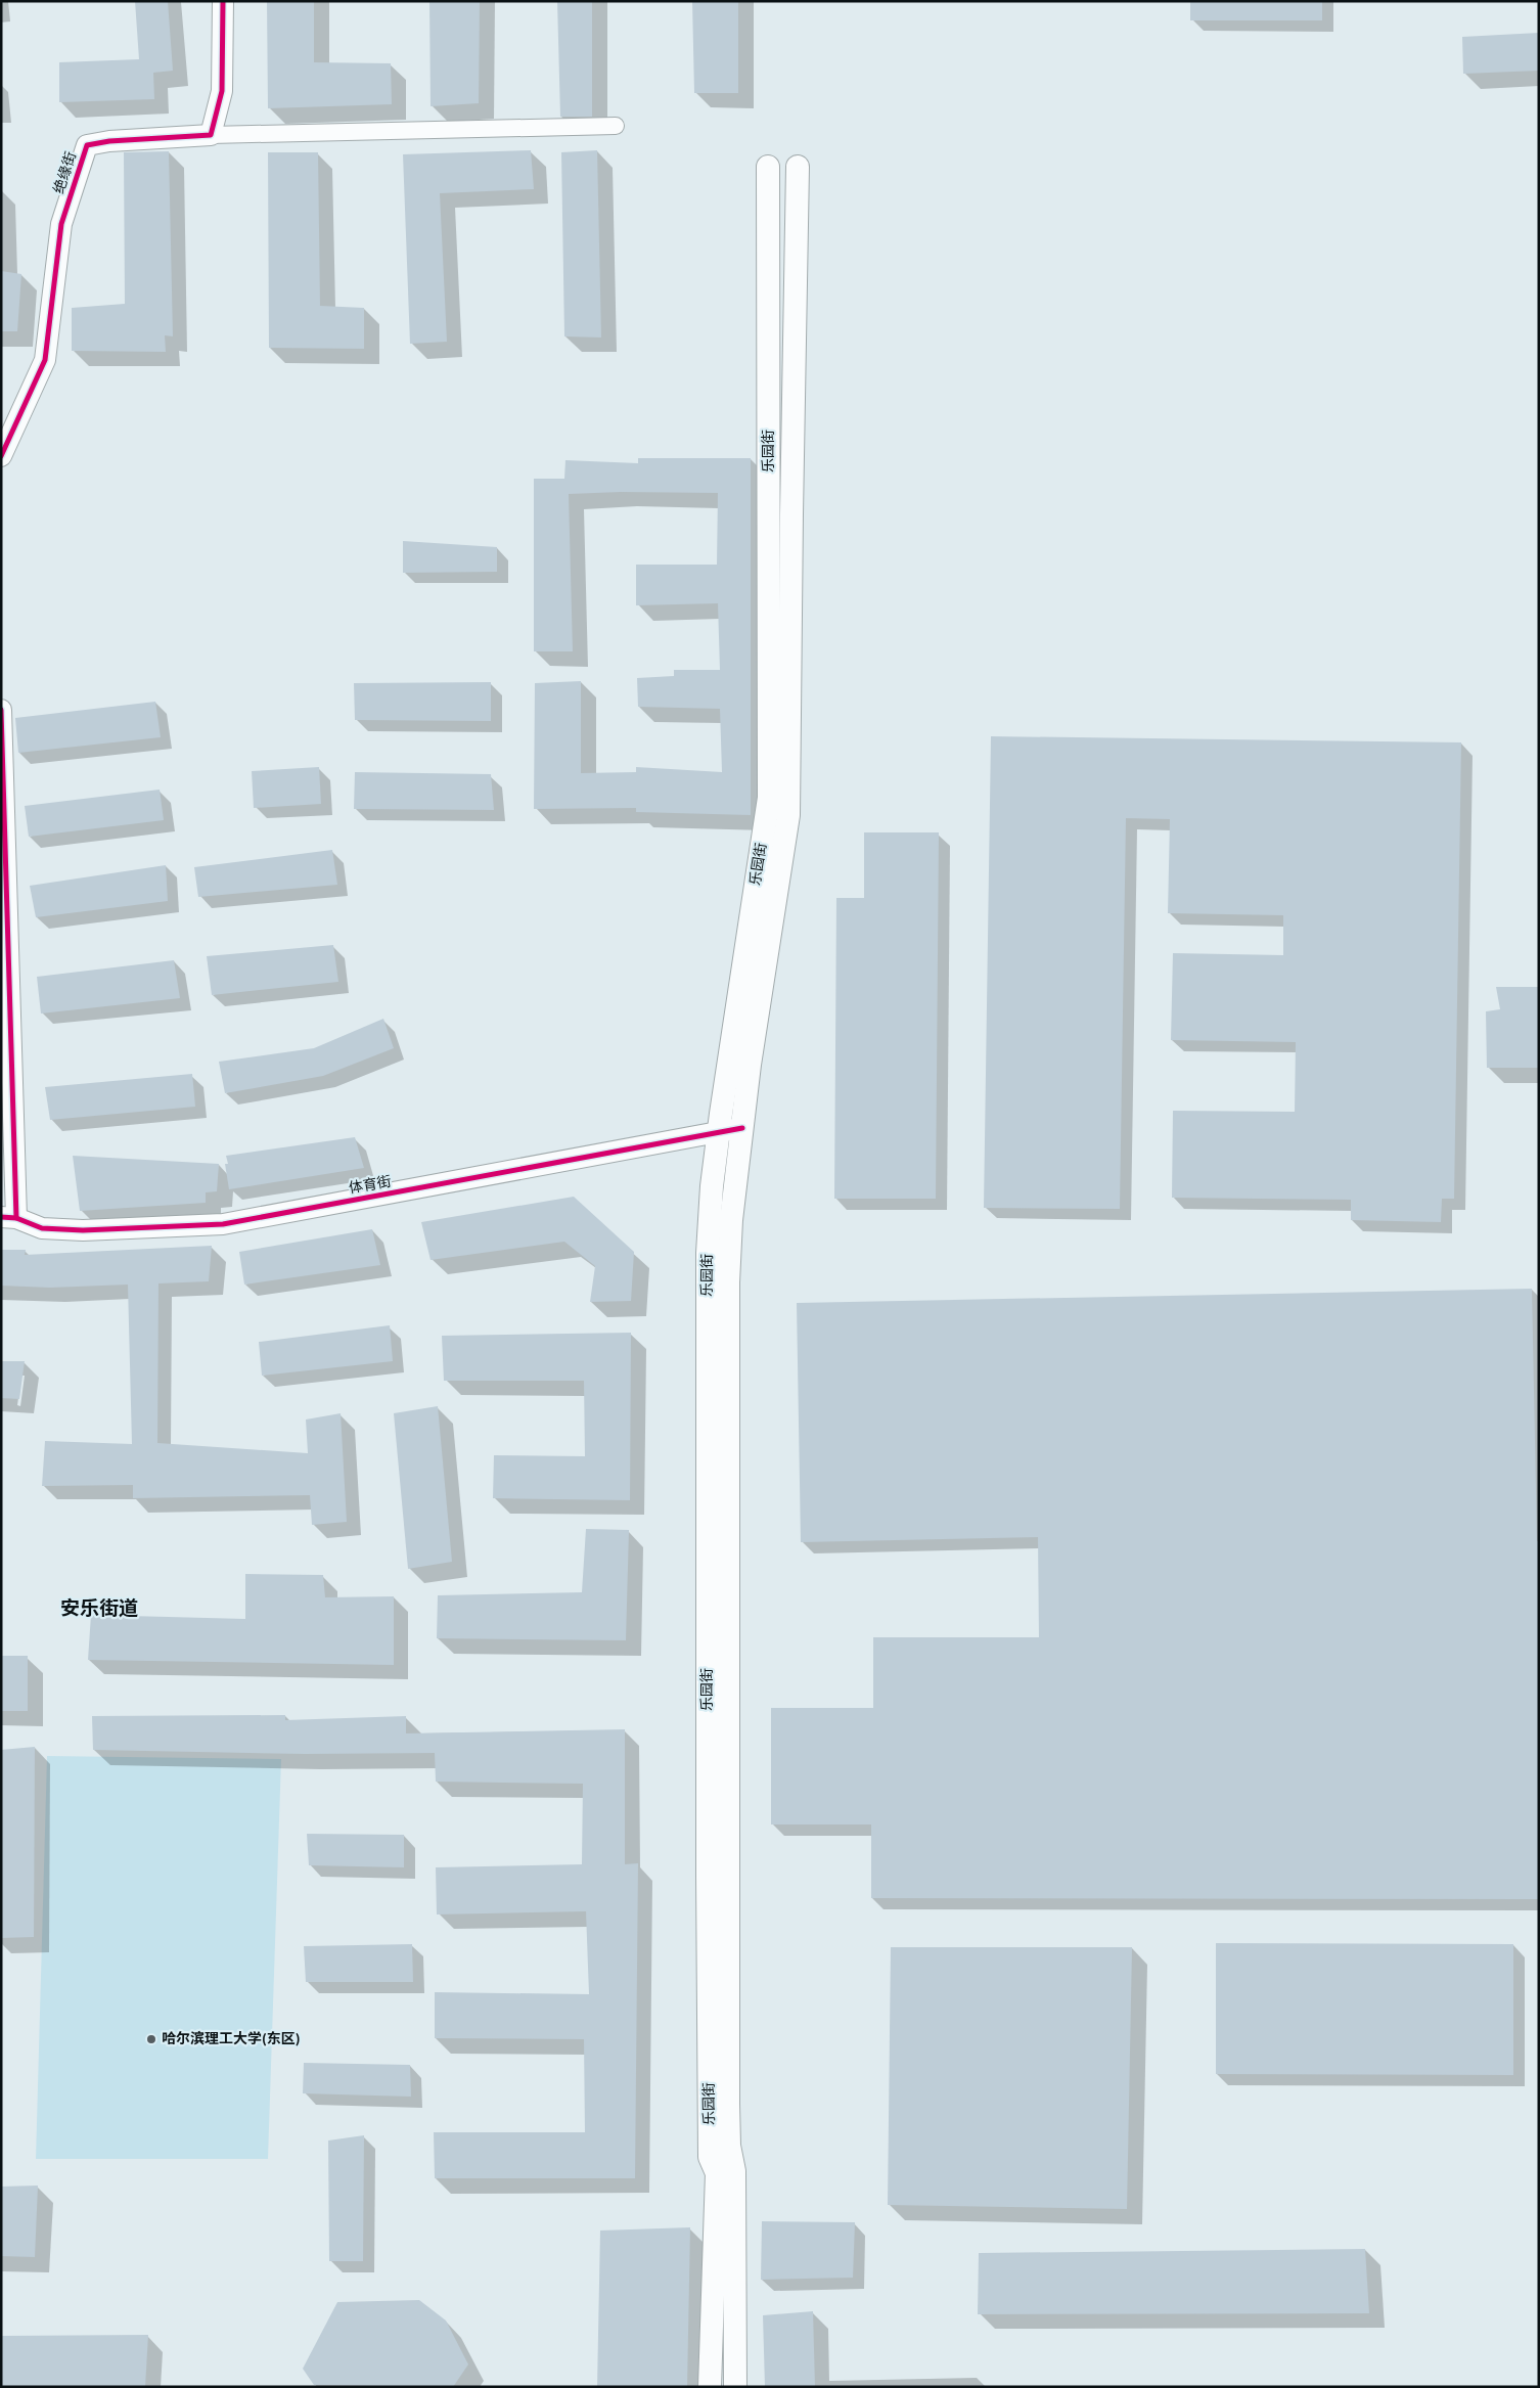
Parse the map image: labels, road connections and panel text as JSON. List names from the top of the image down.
{
  "streets": {
    "main road": ["乐园街"],
    "street": ["绝缘街", "体育街"]
  },
  "crossings": [
    ["乐园街", "体育街"]
  ],
  "districts": ["安乐街道"],
  "places": ["哈尔滨理工大学(东区)"]
}
